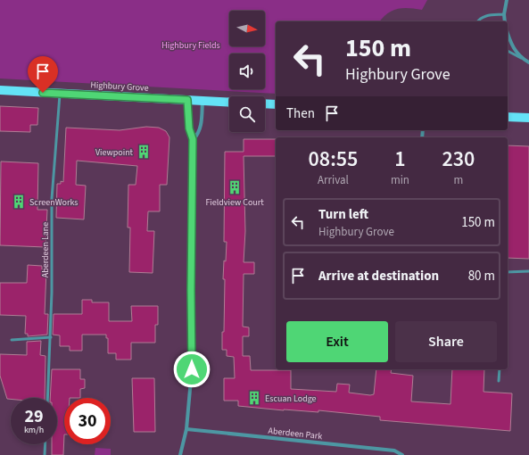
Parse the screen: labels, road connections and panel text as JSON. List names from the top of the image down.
{
  "streets": {
    "main road": ["Highbury Grove"],
    "street": ["Aberdeen Park"],
    "lane": ["Aberdeen Lane"]
  },
  "crossings": [
    ["Highbury Grove", "Aberdeen Lane"]
  ],
  "parks": ["Highbury Fields"],
  "places": {
    "building": [
      "Viewpoint",
      "Fieldview Court",
      "ScreenWorks",
      "Escuan Lodge"
    ]
  },
  "north": "right",
  "page": {
    "turn": ["150 m", "Highbury Grove"],
    "then": "Then",
    "eta": [
      "08:55",
      "Arrival",
      "1",
      "min",
      "230",
      "m"
    ],
    "list": [
      {
        "name": "Turn left",
        "note": "Highbury Grove",
        "value": "150 m"
      },
      {
        "name": "Arrive at destination",
        "value": "80 m"
      }
    ],
    "buttons": ["Exit", "Share"],
    "speed": "29 km/h",
    "limit": "30"
  }
}
